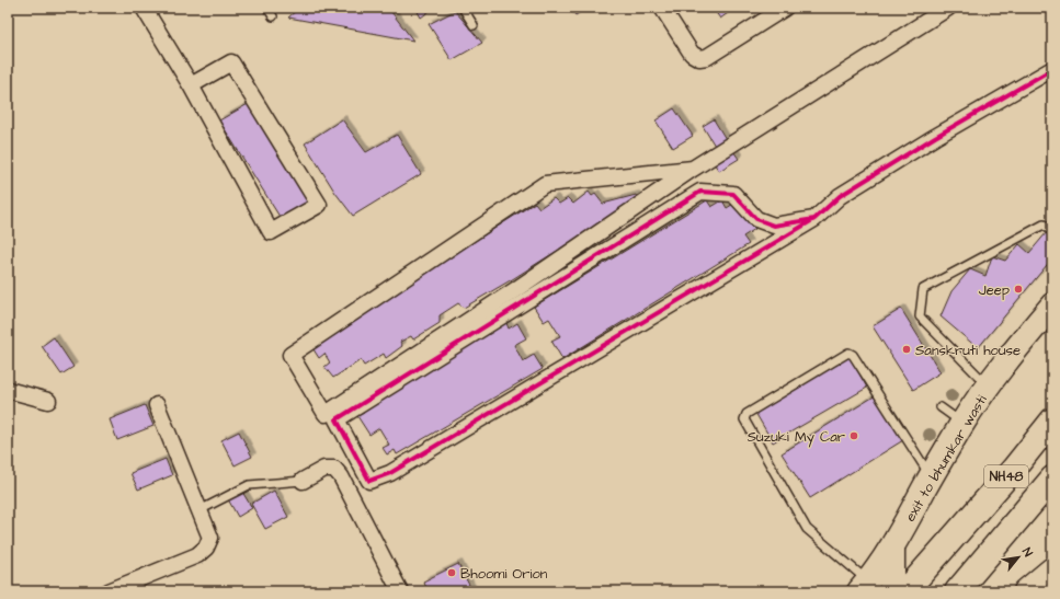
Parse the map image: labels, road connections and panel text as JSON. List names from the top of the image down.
{
  "streets": {
    "main road": ["exit to bhumkar wasti", "NH48"]
  },
  "places": [
    "Jeep",
    "Sanskruti house",
    "Suzuki My Car",
    "Bhoomi Orion"
  ],
  "north": "top right"
}
